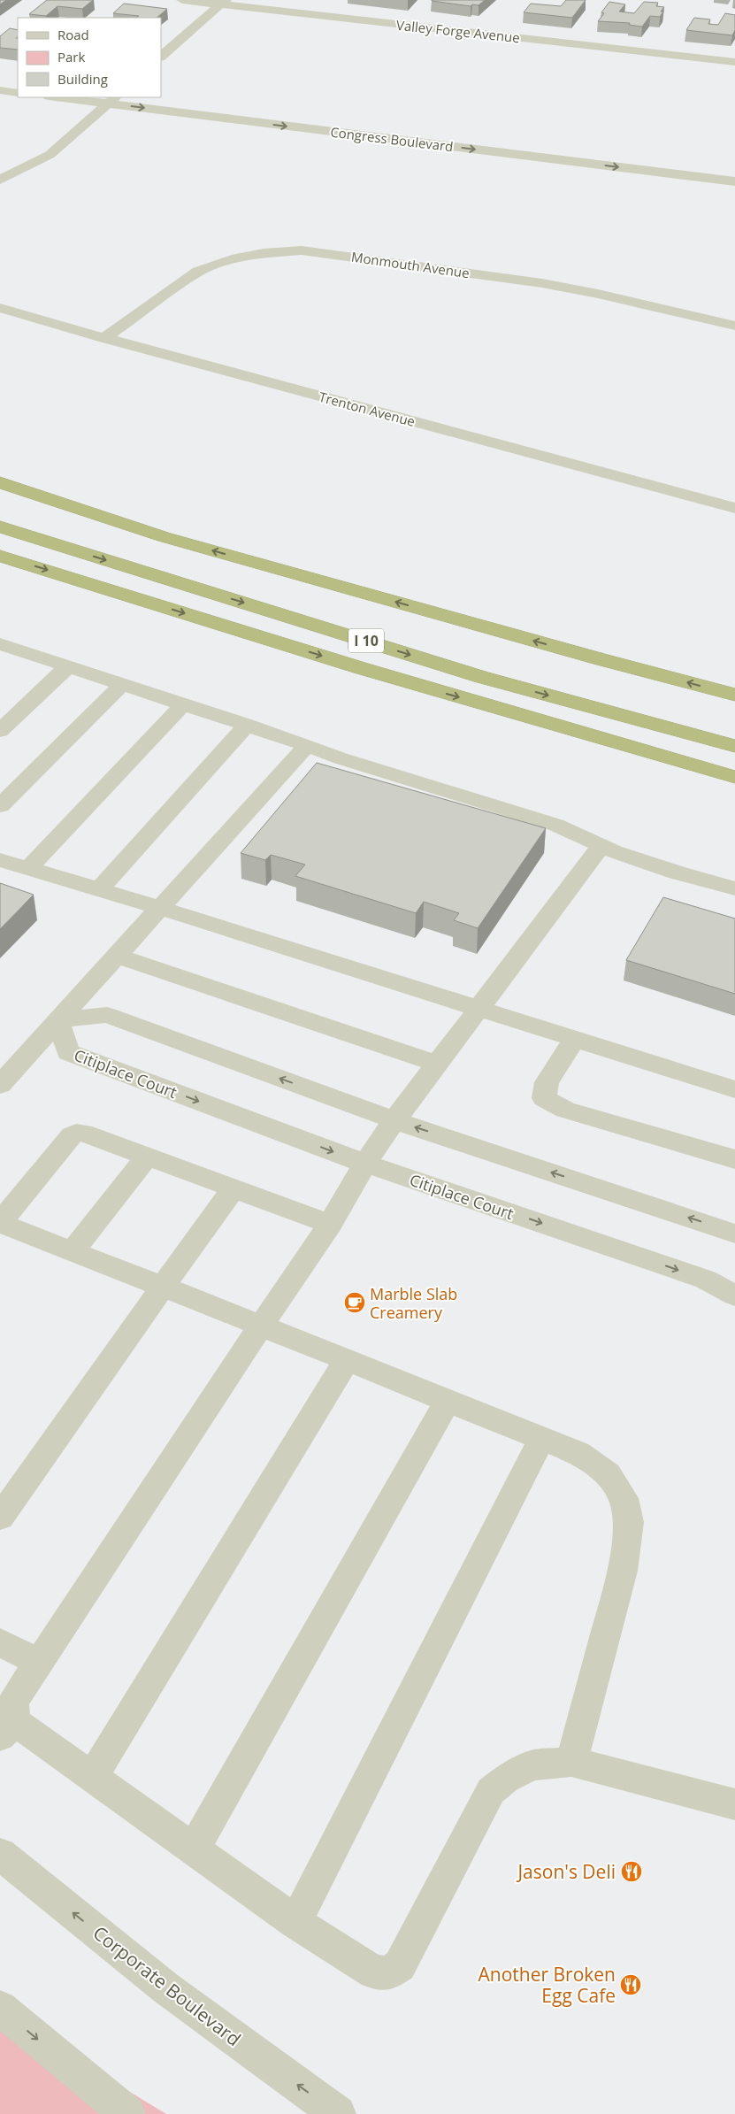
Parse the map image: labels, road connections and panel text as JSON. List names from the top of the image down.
{
  "streets": {
    "highway": ["I 10"],
    "street": [
      "Valley Forge Avenue",
      "Congress Boulevard",
      "Monmouth Avenue",
      "Trenton Avenue",
      "Citiplace Court",
      "Corporate Boulevard"
    ]
  },
  "crossings": [
    ["Monmouth Avenue", "Trenton Avenue"]
  ],
  "one_way": ["Congress Boulevard"],
  "places": {
    "cafe": ["Marble Slab Creamery"],
    "restaurant": ["Jason's Deli", "Another Broken Egg Cafe"]
  },
  "legend": ["Road", "Park", "Building"]
}
